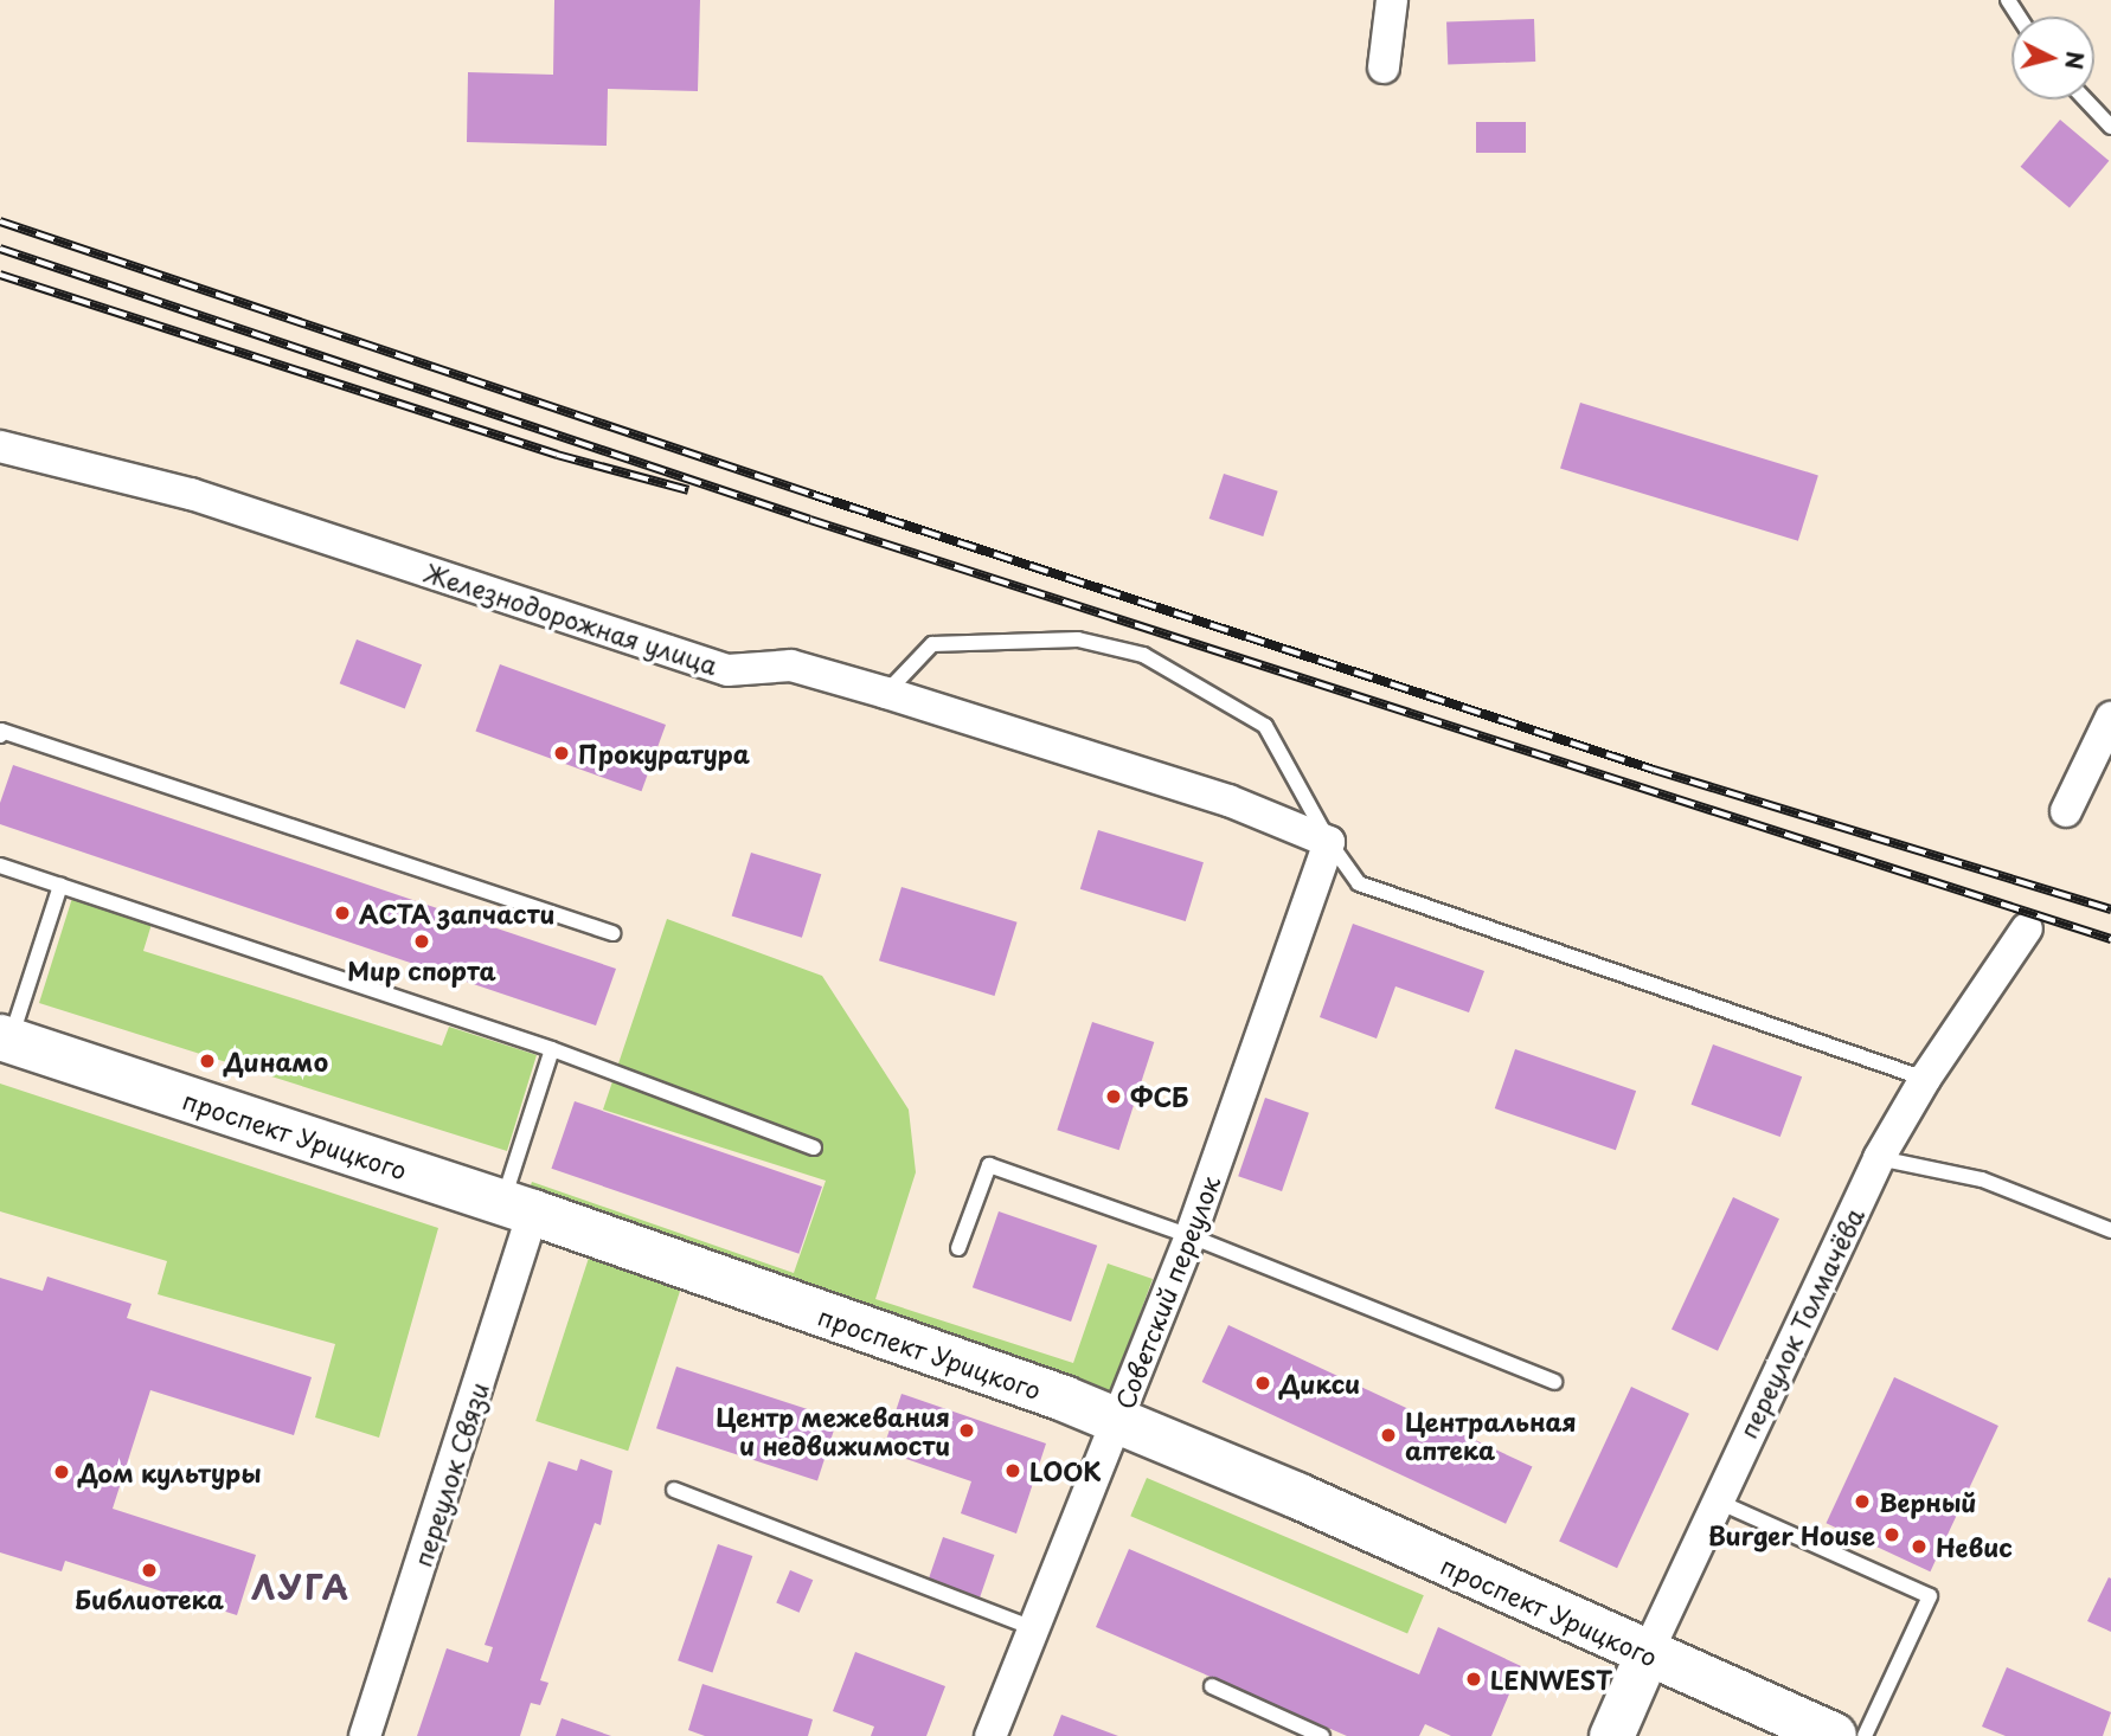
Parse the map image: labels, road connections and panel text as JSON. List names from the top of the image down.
{
  "streets": {
    "main road": ["проспект Урицкого", "переулок Толмачёва"],
    "street": ["Железнодорожная улица", "Советский переулок", "переулок Связи"]
  },
  "crossings": [
    ["Железнодорожная улица", "Советский переулок"],
    ["проспект Урицкого", "Советский переулок"],
    ["проспект Урицкого", "переулок Толмачёва"],
    ["проспект Урицкого", "переулок Связи"]
  ],
  "districts": ["ЛУГА"],
  "places": [
    "Прокуратура",
    "АСТА запчасти",
    "Мир спорта",
    "Динамо",
    "ФСБ",
    "Дикси",
    "Центр межевания и недвижимости",
    "Центральная аптека",
    "LOOK",
    "Дом культуры",
    "Верный",
    "Burger House",
    "Невис",
    "Библиотека",
    "LENWEST"
  ],
  "north": "right"
}
